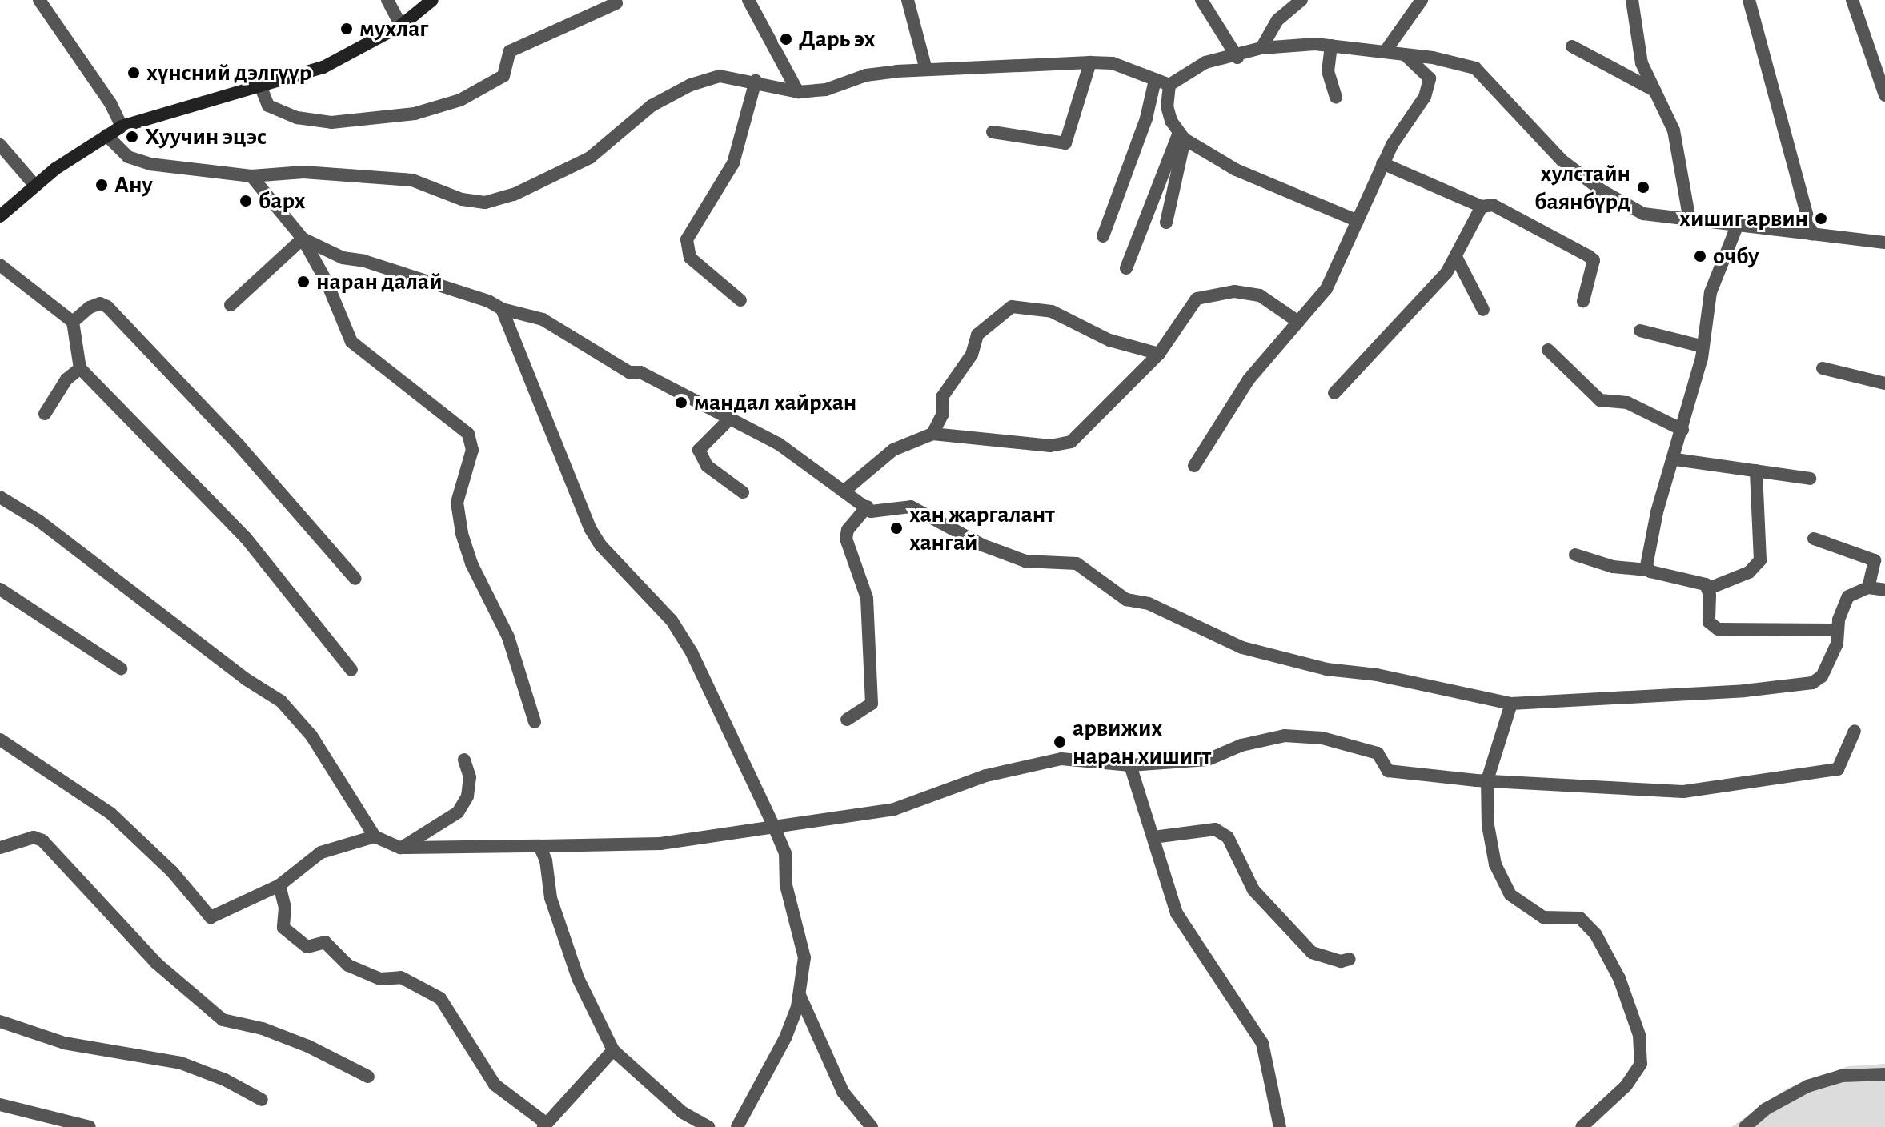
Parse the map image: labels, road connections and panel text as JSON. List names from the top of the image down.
{
  "places": [
    "мухлаг",
    "Дарь эх",
    "хүнсний дэлгүүр",
    "Хуучин эцэс",
    "Ану",
    "хулстайн баянбүрд",
    "барх",
    "хишиг арвин",
    "очбу",
    "наран далай",
    "мандал хайрхан",
    "хан жаргалант хангай",
    "арвижих наран хишигт"
  ]
}
